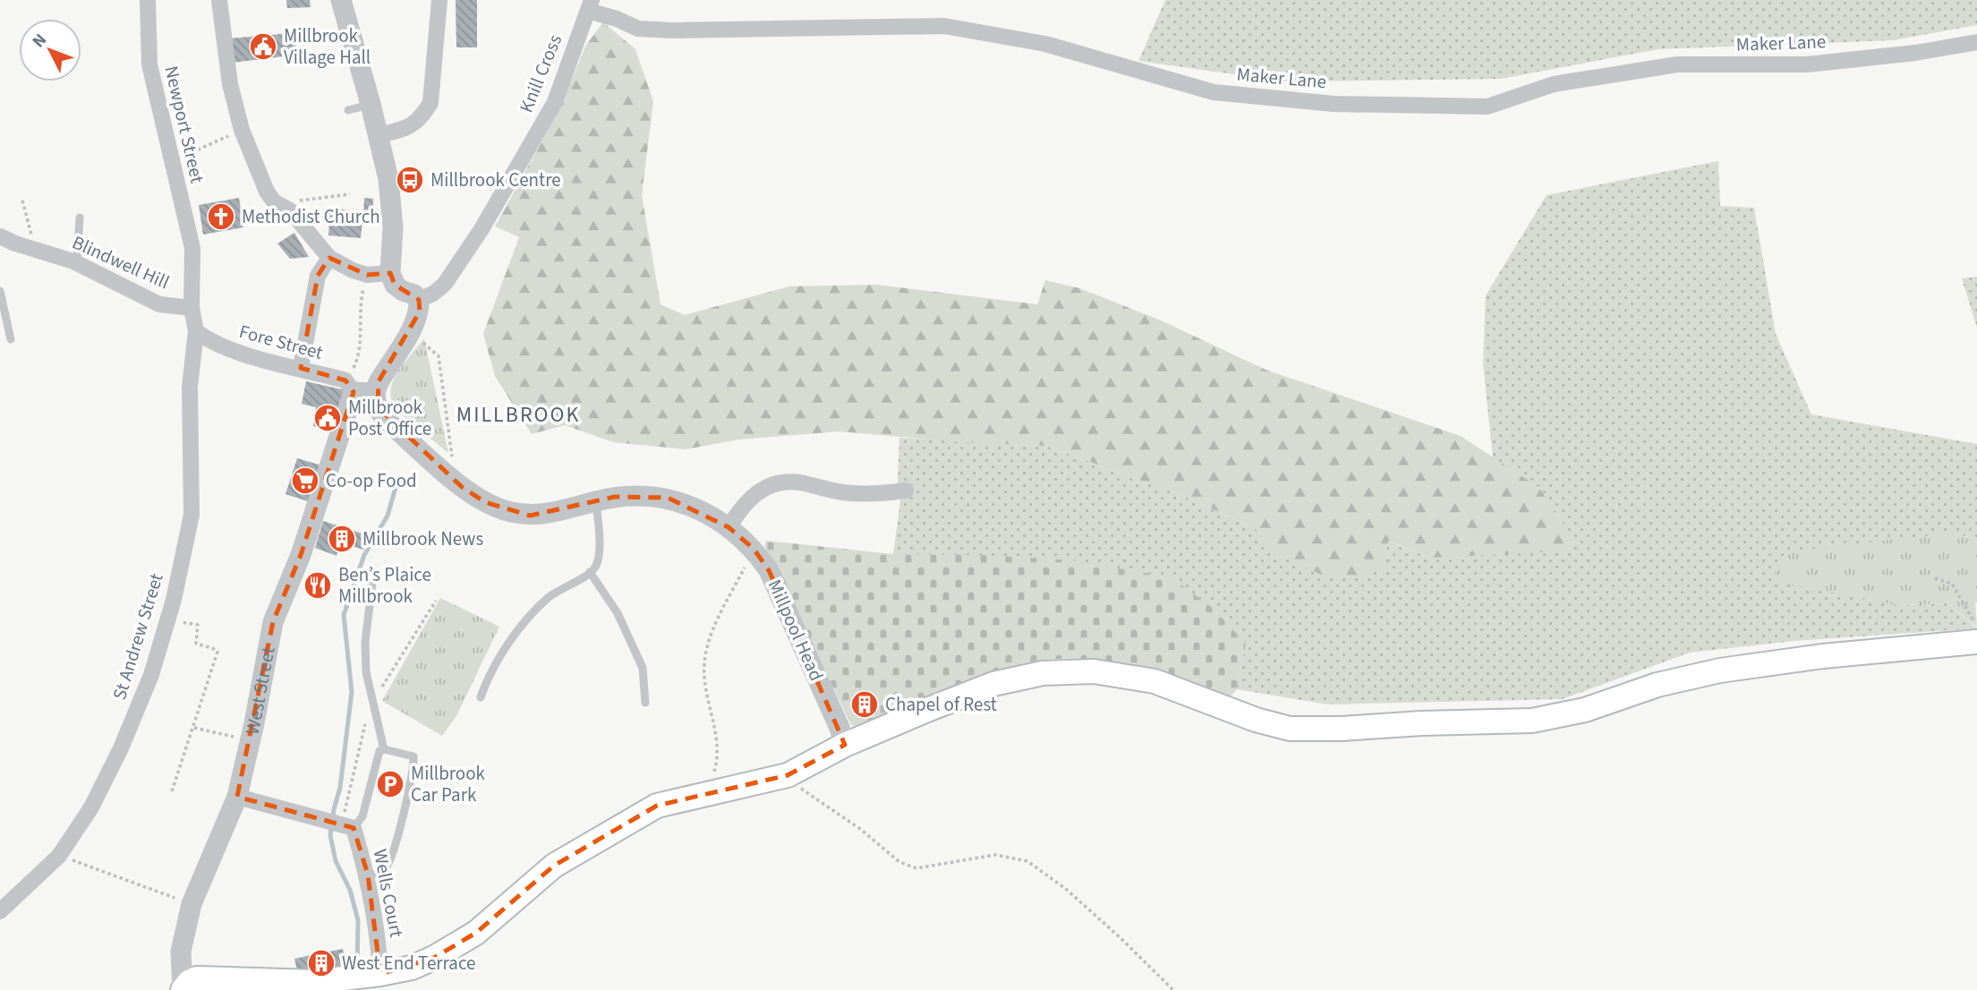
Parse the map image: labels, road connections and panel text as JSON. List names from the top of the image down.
{
  "streets": {
    "street": [
      "Maker Lane",
      "Knill Cross",
      "Newport Street",
      "Blindwell Hill",
      "Fore Street",
      "Millpool Head",
      "St Andrew Street",
      "West Street",
      "Wells Court"
    ]
  },
  "crossings": [
    ["Maker Lane", "Knill Cross"],
    ["Newport Street", "Blindwell Hill"],
    ["Newport Street", "Fore Street"],
    ["Newport Street", "St Andrew Street"],
    ["Fore Street", "St Andrew Street"],
    ["Fore Street", "West Street"]
  ],
  "districts": ["MILLBROOK"],
  "places": {
    "public building": ["Millbrook Village Hall", "Millbrook Post Office"],
    "bus stop": ["Millbrook Centre"],
    "church": ["Methodist Church"],
    "supermarket": ["Co-op Food"],
    "building": ["Millbrook News", "Chapel of Rest", "West End Terrace"],
    "restaurant": ["Ben’s Plaice Millbrook"],
    "parking": ["Millbrook Car Park"]
  },
  "north": "top left"
}
